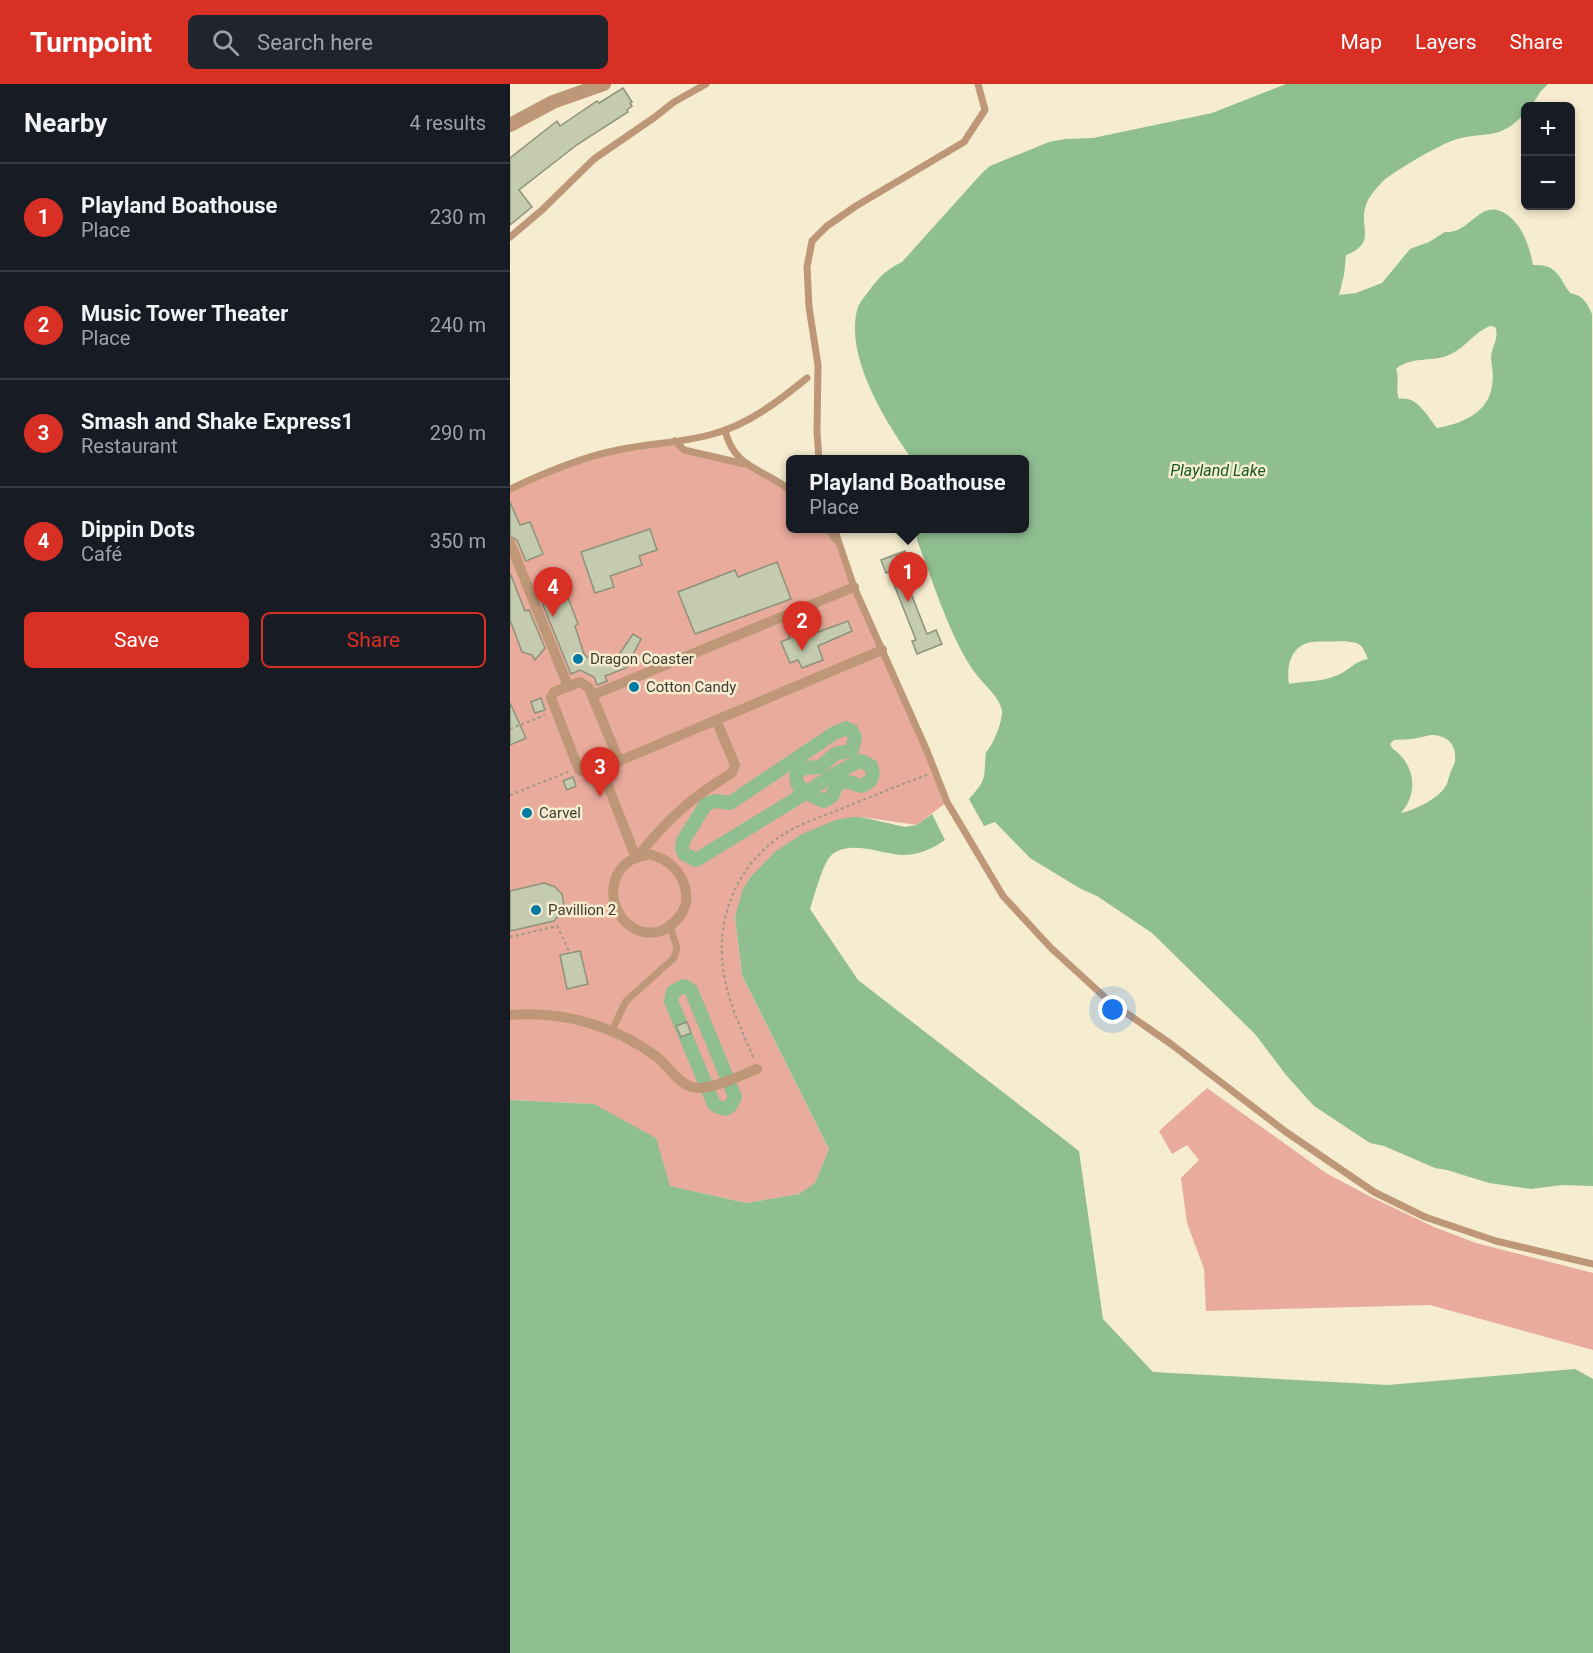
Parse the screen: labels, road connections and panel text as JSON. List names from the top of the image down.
{
  "water": ["Playland Lake"],
  "places": [
    "Dragon Coaster",
    "Cotton Candy",
    "Carvel",
    "Pavillion 2"
  ],
  "page": {
    "header": "Turnpoint",
    "search": "Search here",
    "nav": ["Map", "Layers", "Share"],
    "heading": ["Nearby", "4 results"],
    "map_buttons": ["+", "−"],
    "list": [
      {
        "mark": "1",
        "name": "Playland Boathouse",
        "note": "Place",
        "value": "230 m"
      },
      {
        "mark": "2",
        "name": "Music Tower Theater",
        "note": "Place",
        "value": "240 m"
      },
      {
        "mark": "3",
        "name": "Smash and Shake Express1",
        "note": "Restaurant",
        "value": "290 m"
      },
      {
        "mark": "4",
        "name": "Dippin Dots",
        "note": "Café",
        "value": "350 m"
      }
    ],
    "popup": ["Playland Boathouse", "Place"],
    "pins": [
      "1",
      "4",
      "2",
      "3"
    ],
    "buttons": ["Save", "Share"]
  }
}
